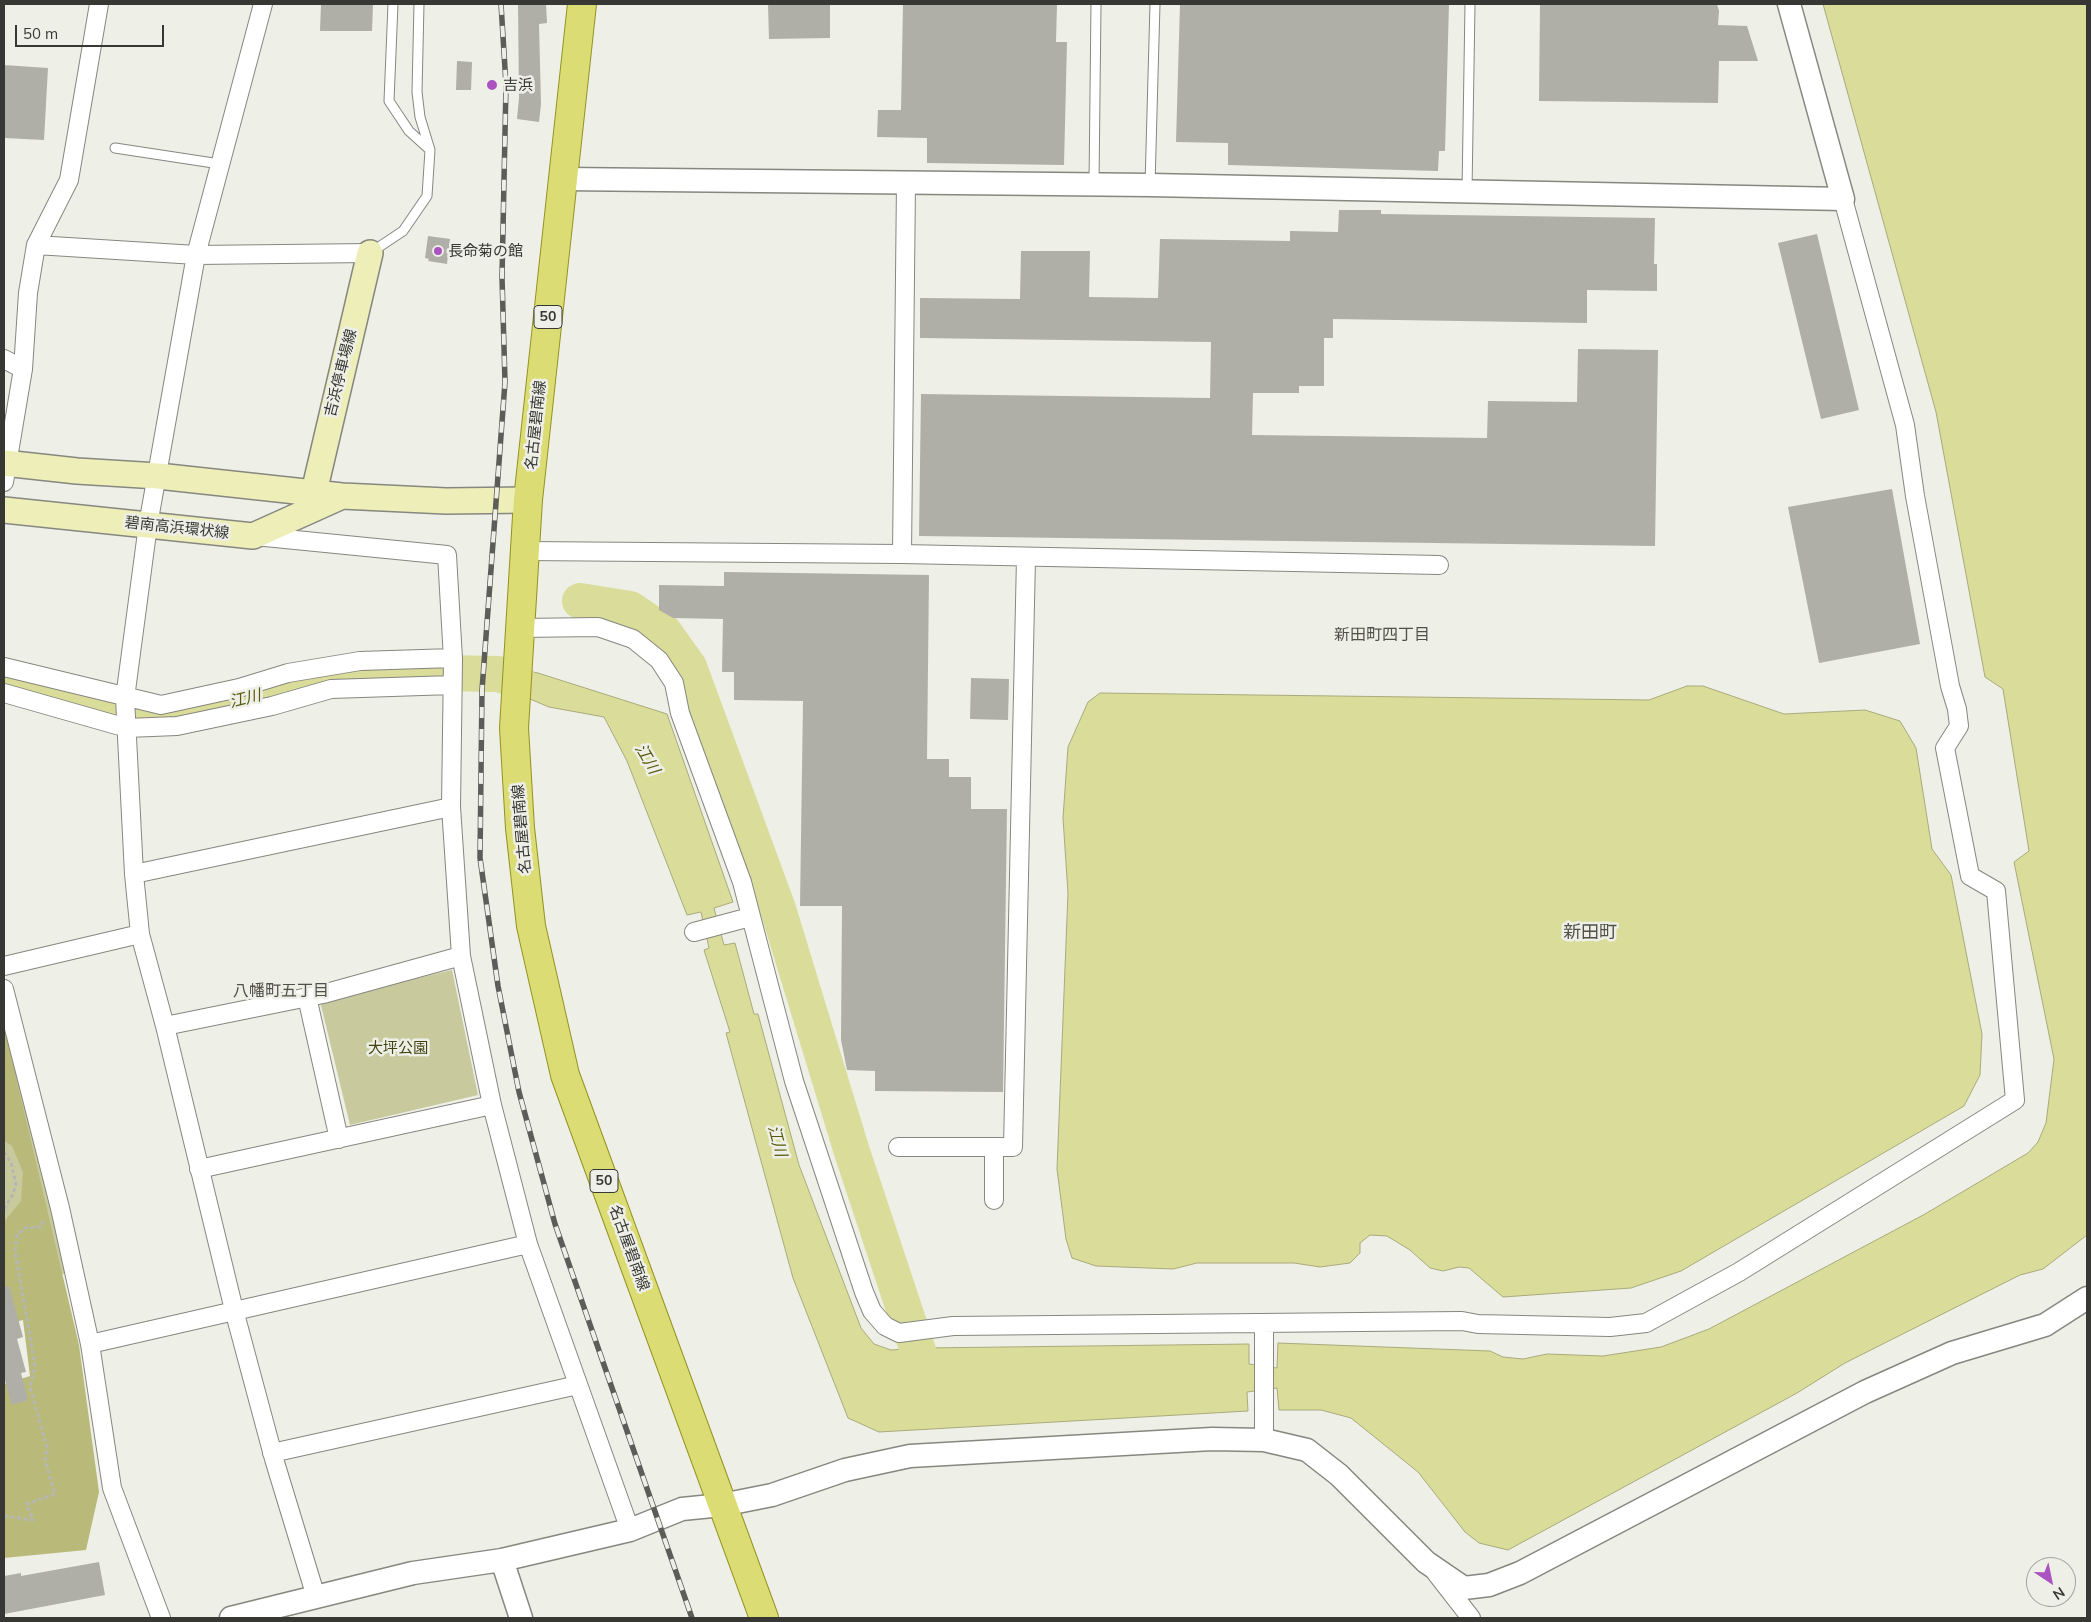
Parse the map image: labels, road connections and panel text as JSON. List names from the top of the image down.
{
  "streets": {
    "main road": [
      "50",
      "吉浜停車場線",
      "名古屋碧南線",
      "碧南高浜環状線"
    ]
  },
  "districts": ["新田町四丁目", "新田町", "八幡町五丁目"],
  "water": ["江川"],
  "parks": ["大坪公園"],
  "places": ["吉浜", "長命菊の館"],
  "scale_bar": "50 m",
  "north": "bottom right"
}
